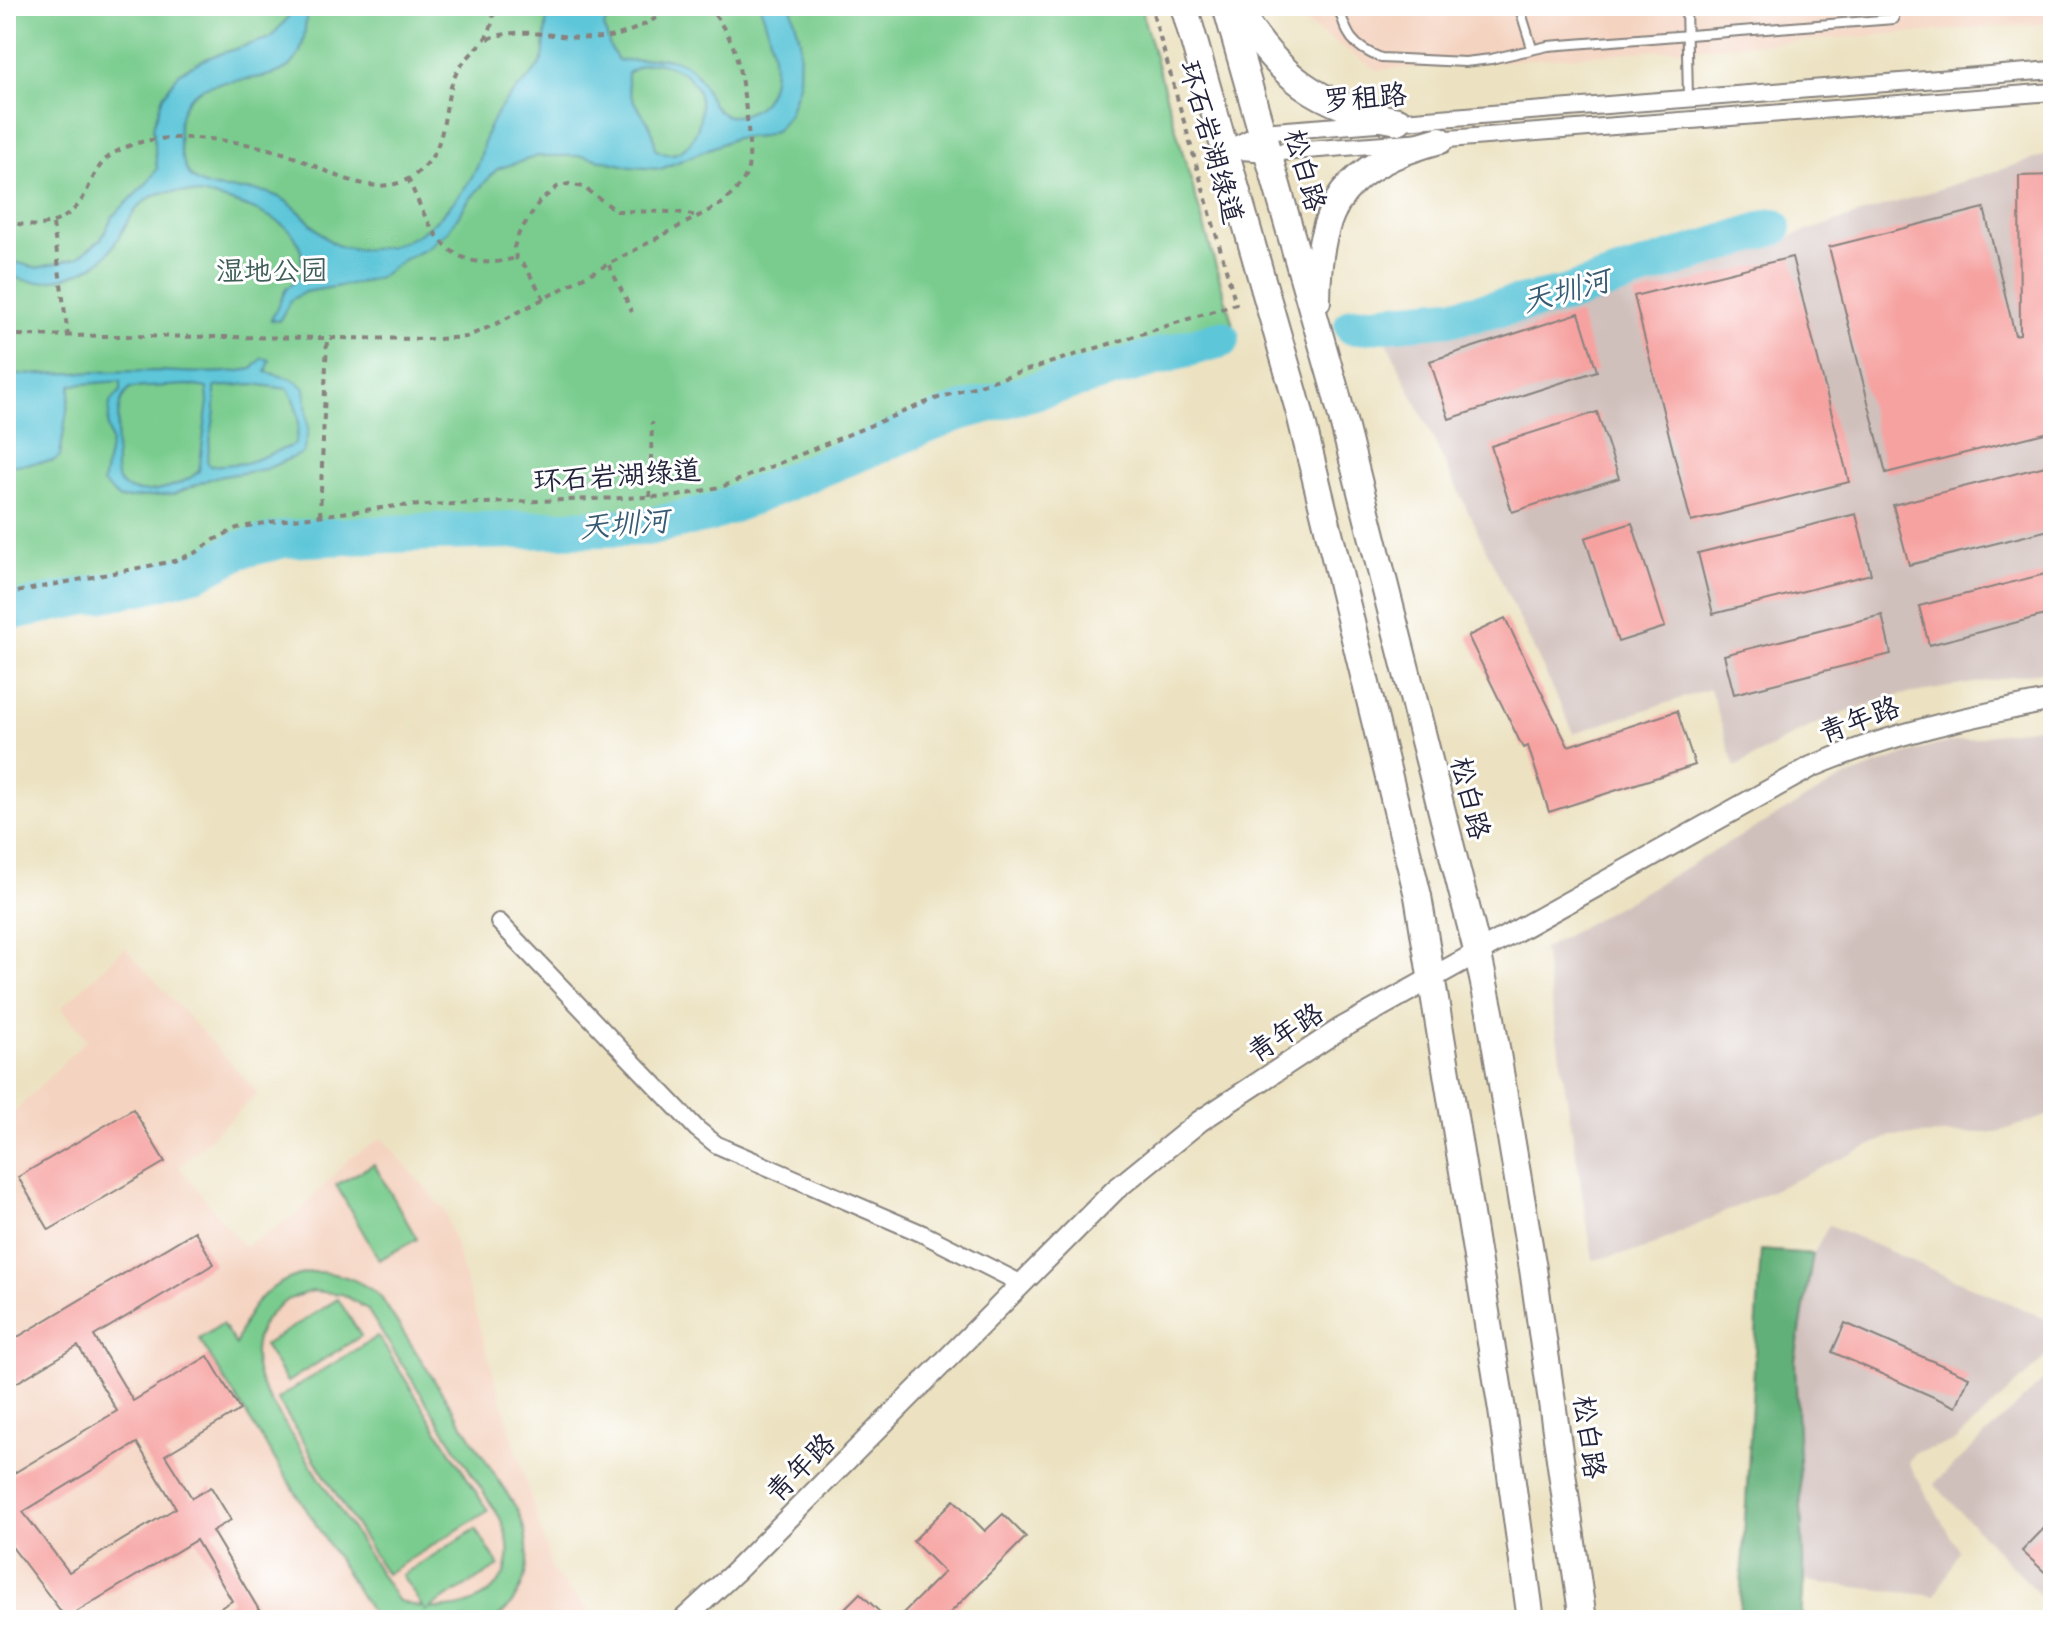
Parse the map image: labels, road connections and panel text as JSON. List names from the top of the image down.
{
  "streets": {
    "main road": ["松白路"],
    "street": ["罗租路", "青年路"],
    "path": ["环石岩湖绿道"]
  },
  "crossings": [
    ["罗租路", "松白路"],
    ["松白路", "青年路"]
  ],
  "water": ["天圳河"],
  "parks": ["湿地公园"]
}
